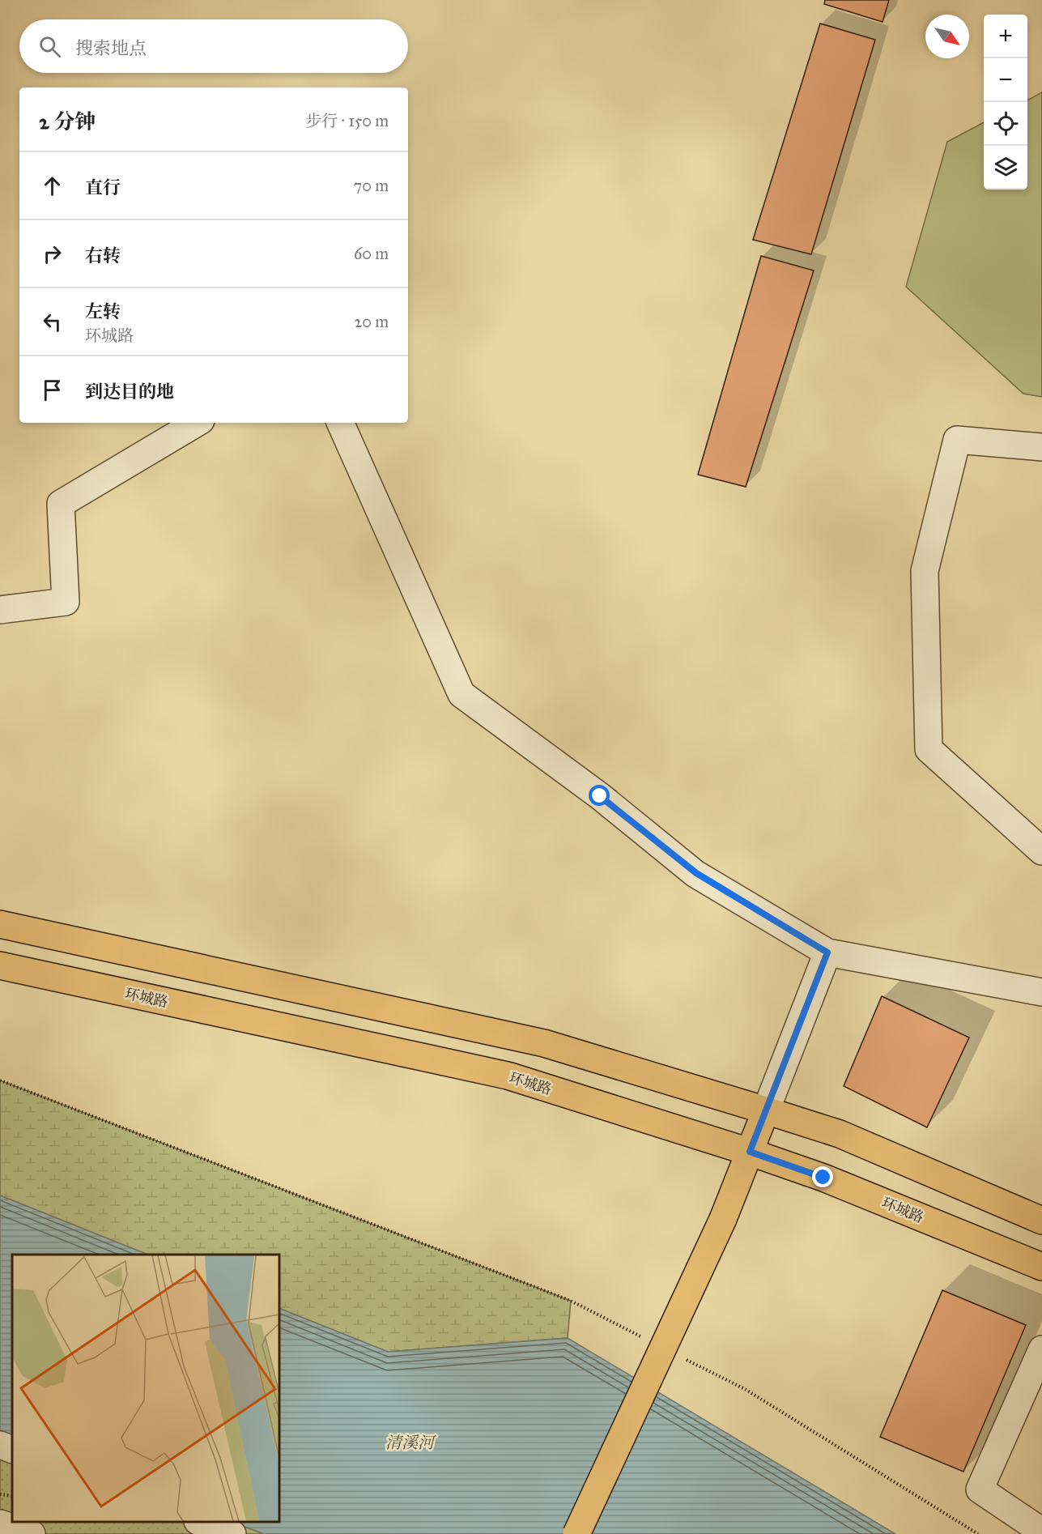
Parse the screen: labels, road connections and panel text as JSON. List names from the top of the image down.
{
  "streets": {
    "main road": ["环城路"]
  },
  "water": ["清溪河"],
  "north": "bottom right",
  "page": {
    "map_buttons": ["+", "−"],
    "search": "搜索地点",
    "heading": ["2 分钟", "步行 · 150 m"],
    "list": [
      ["直行", "70 m"],
      ["右转", "60 m"],
      ["左转", "环城路", "20 m"],
      "到达目的地"
    ]
  }
}
